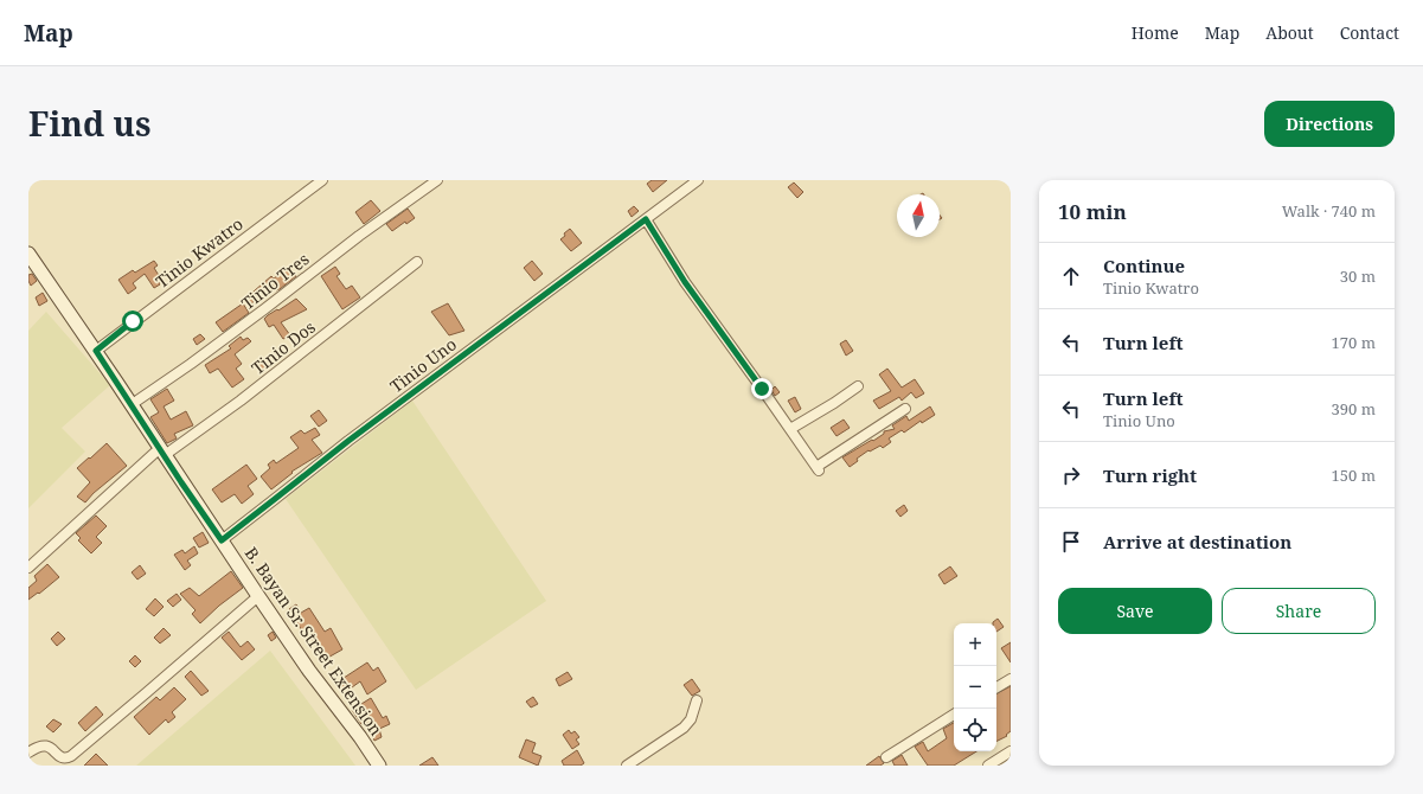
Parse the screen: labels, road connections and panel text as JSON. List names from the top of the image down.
{
  "streets": {
    "street": [
      "Tinio Kwatro",
      "Tinio Tres",
      "Tinio Dos",
      "Tinio Uno",
      "B. Bayan Sr. Street Extension"
    ]
  },
  "crossings": [
    ["Tinio Kwatro", "B. Bayan Sr. Street Extension"],
    ["Tinio Tres", "B. Bayan Sr. Street Extension"],
    ["Tinio Dos", "B. Bayan Sr. Street Extension"],
    ["Tinio Uno", "B. Bayan Sr. Street Extension"]
  ],
  "north": "top",
  "page": {
    "header": "Map",
    "nav": [
      "Home",
      "Map",
      "About",
      "Contact"
    ],
    "title": "Find us",
    "buttons": [
      "Directions",
      ["Save", "Share"]
    ],
    "heading": ["10 min", "Walk · 740 m"],
    "list": [
      ["Continue", "Tinio Kwatro", "30 m"],
      ["Turn left", "170 m"],
      ["Turn left", "Tinio Uno", "390 m"],
      ["Turn right", "150 m"],
      "Arrive at destination"
    ],
    "map_buttons": ["+", "−"]
  }
}
